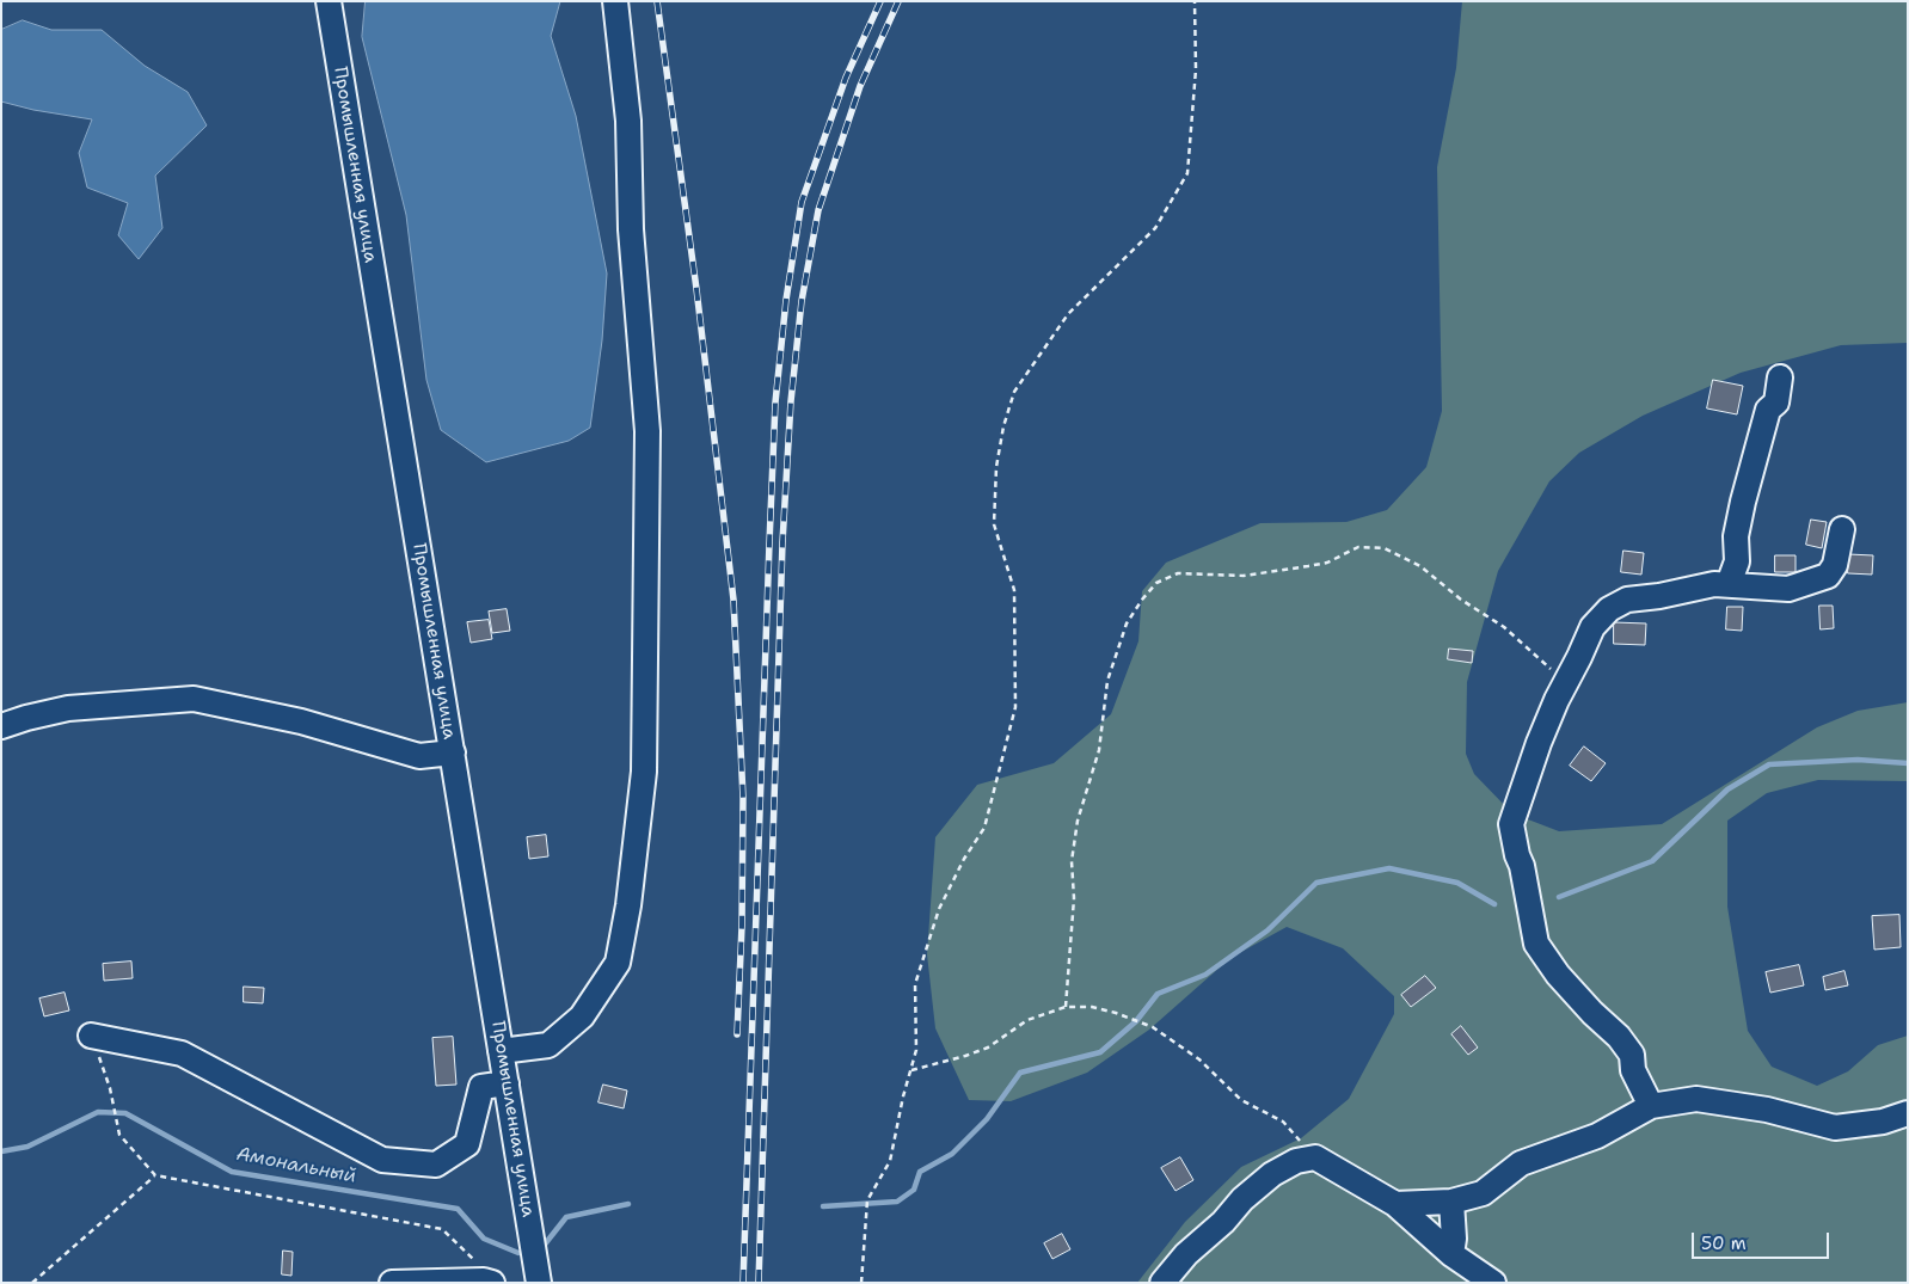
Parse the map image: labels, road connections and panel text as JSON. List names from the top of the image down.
{
  "streets": {
    "street": ["Промышленная улица"]
  },
  "water": ["Амональный"],
  "scale_bar": "50 m"
}
